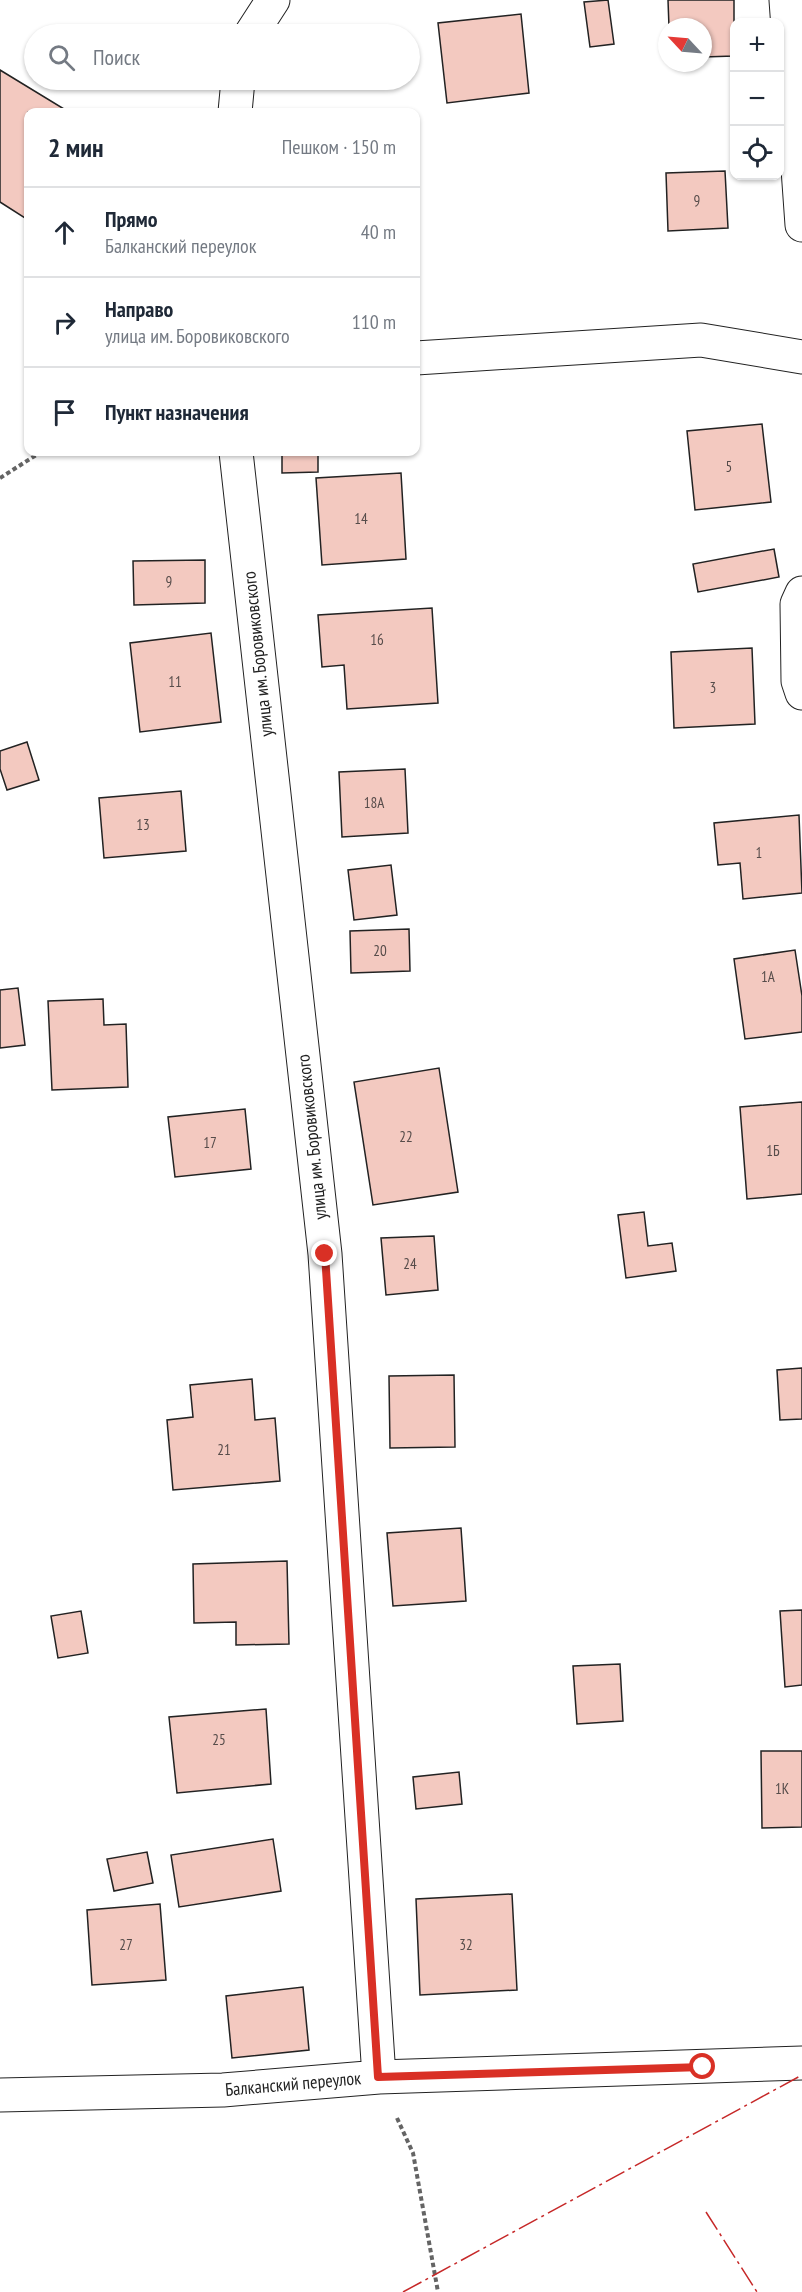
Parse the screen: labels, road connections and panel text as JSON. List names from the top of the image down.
{
  "streets": {
    "street": ["улица им. Боровиковского", "Балканский переулок"]
  },
  "crossings": [
    ["улица им. Боровиковского", "Балканский переулок"]
  ],
  "house_numbers": [
    "9",
    "5",
    "14",
    "9",
    "16",
    "11",
    "3",
    "18А",
    "13",
    "1",
    "20",
    "1А",
    "22",
    "17",
    "1Б",
    "24",
    "21",
    "25",
    "1К",
    "27",
    "32"
  ],
  "north": "top left",
  "page": {
    "map_buttons": ["+", "−"],
    "search": "Поиск",
    "heading": ["2 мин", "Пешком · 150 m"],
    "list": [
      ["Прямо", "Балканский переулок", "40 m"],
      ["Направо", "улица им. Боровиковского", "110 m"],
      "Пункт назначения"
    ]
  }
}
